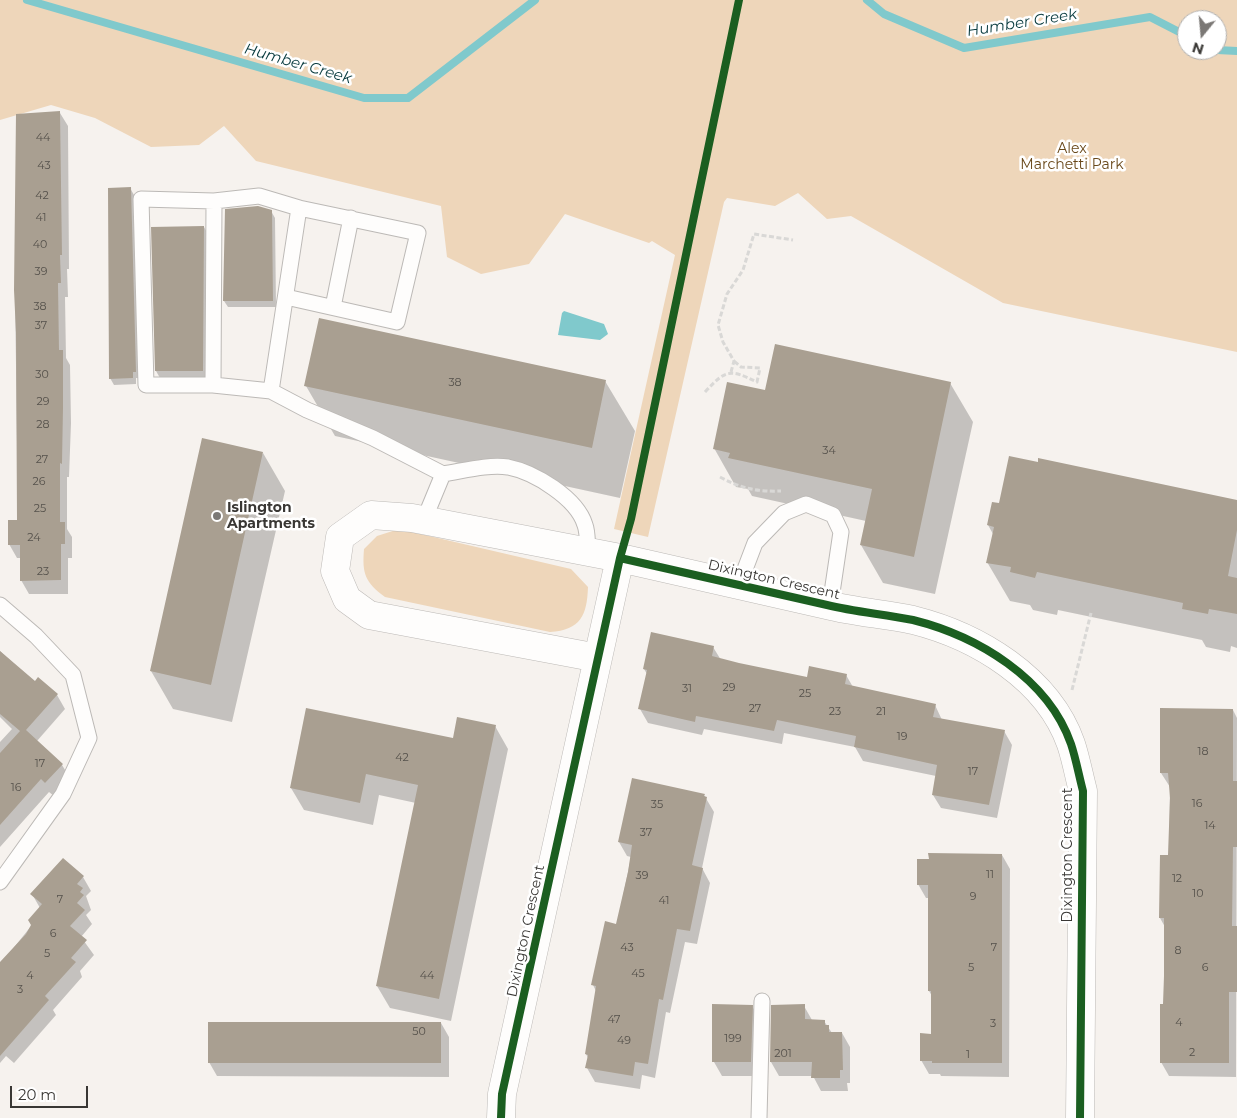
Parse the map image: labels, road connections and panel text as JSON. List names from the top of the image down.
{
  "streets": {
    "street": ["Dixington Crescent"]
  },
  "water": ["Humber Creek"],
  "parks": ["Alex Marchetti Park"],
  "places": ["Islington Apartments"],
  "house_numbers": [
    "44",
    "43",
    "42",
    "41",
    "40",
    "39",
    "38",
    "37",
    "30",
    "38",
    "29",
    "28",
    "34",
    "27",
    "26",
    "25",
    "24",
    "23",
    "29",
    "31",
    "25",
    "27",
    "23",
    "21",
    "19",
    "18",
    "42",
    "17",
    "17",
    "16",
    "16",
    "35",
    "14",
    "37",
    "11",
    "39",
    "12",
    "10",
    "9",
    "7",
    "41",
    "6",
    "43",
    "7",
    "8",
    "5",
    "5",
    "6",
    "45",
    "4",
    "44",
    "3",
    "47",
    "4",
    "3",
    "50",
    "199",
    "49",
    "2",
    "201",
    "1"
  ],
  "scale_bar": "20 m",
  "north": "bottom"
}
